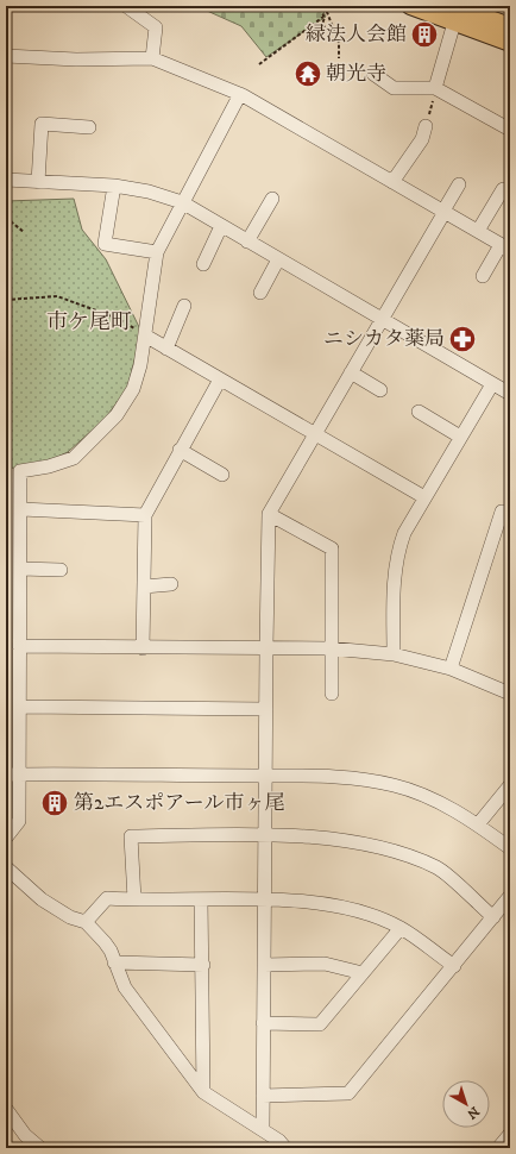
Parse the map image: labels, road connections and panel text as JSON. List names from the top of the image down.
{
  "districts": ["市ケ尾町"],
  "places": {
    "building": ["緑法人会館", "第2エスポアール市ヶ尾"],
    "temple": ["朝光寺"],
    "pharmacy": ["ニシカタ薬局"]
  },
  "north": "bottom right"
}
